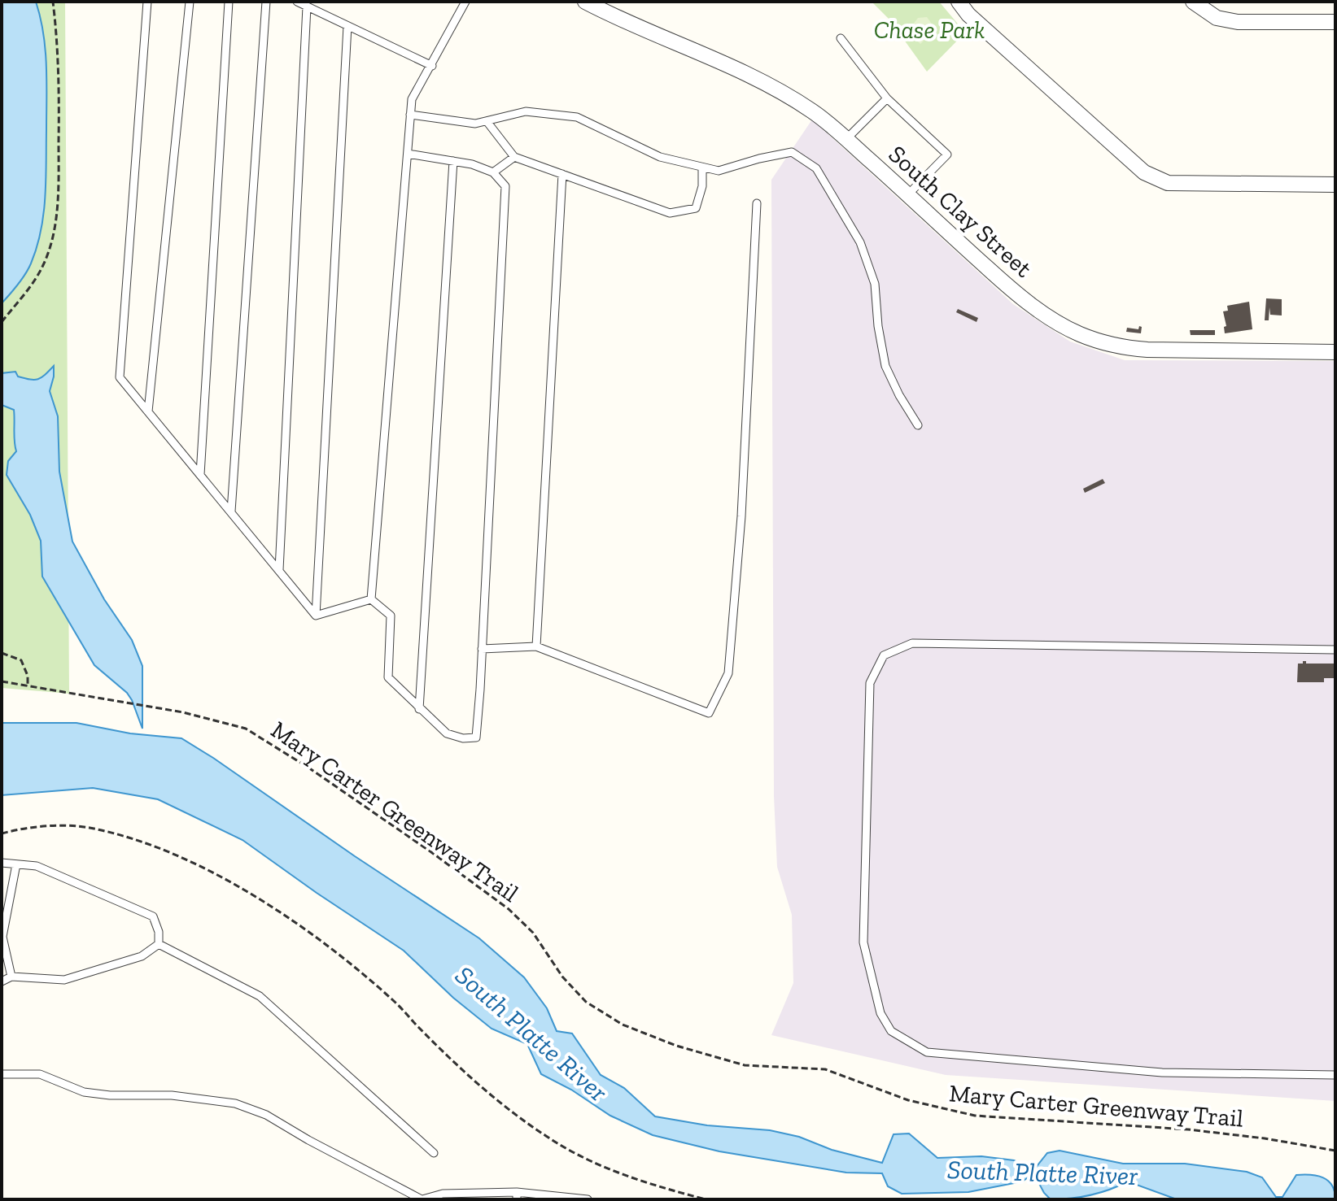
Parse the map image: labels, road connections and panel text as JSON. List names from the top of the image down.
{
  "streets": {
    "street": ["South Clay Street"],
    "path": ["Mary Carter Greenway Trail"]
  },
  "water": ["South Platte River"],
  "parks": ["Chase Park"]
}
